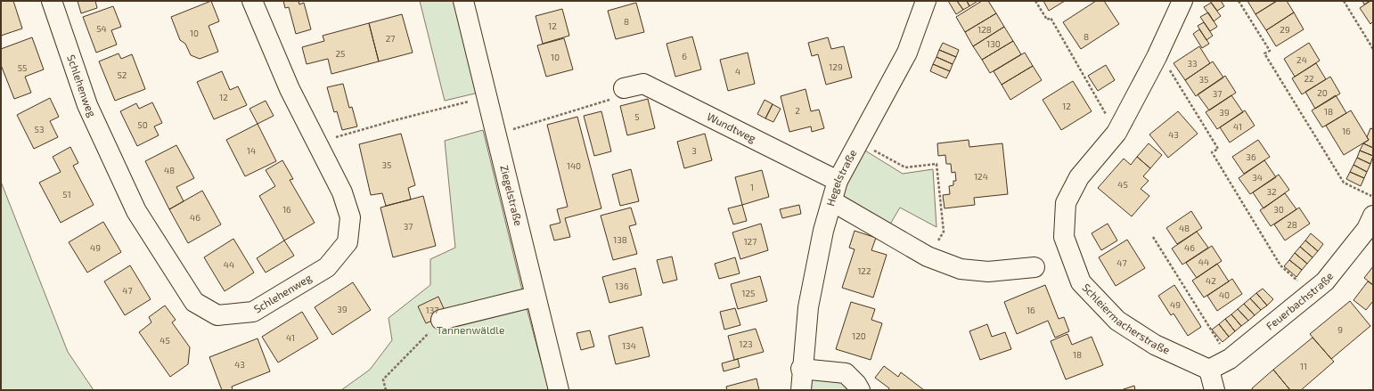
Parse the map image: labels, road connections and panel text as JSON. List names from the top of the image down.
{
  "streets": {
    "street": [
      "Schlehenweg",
      "Wundtweg",
      "Hegelstraße",
      "Ziegelstraße",
      "Feuerbachstraße",
      "Schleiermacherstraße"
    ]
  },
  "crossings": [
    ["Wundtweg", "Hegelstraße"],
    ["Feuerbachstraße", "Schleiermacherstraße"]
  ],
  "parks": ["Tannenwäldle"],
  "house_numbers": [
    "8",
    "12",
    "54",
    "128",
    "29",
    "10",
    "8",
    "27",
    "130",
    "25",
    "6",
    "10",
    "24",
    "33",
    "129",
    "55",
    "4",
    "52",
    "22",
    "35",
    "20",
    "37",
    "12",
    "12",
    "2",
    "18",
    "39",
    "5",
    "50",
    "41",
    "53",
    "16",
    "43",
    "14",
    "3",
    "36",
    "35",
    "140",
    "48",
    "124",
    "34",
    "45",
    "1",
    "32",
    "51",
    "16",
    "30",
    "46",
    "28",
    "37",
    "48",
    "138",
    "127",
    "49",
    "46",
    "44",
    "47",
    "44",
    "122",
    "42",
    "136",
    "47",
    "125",
    "40",
    "49",
    "39",
    "137",
    "16",
    "9",
    "120",
    "41",
    "45",
    "123",
    "134",
    "18",
    "43",
    "11"
  ]
}
